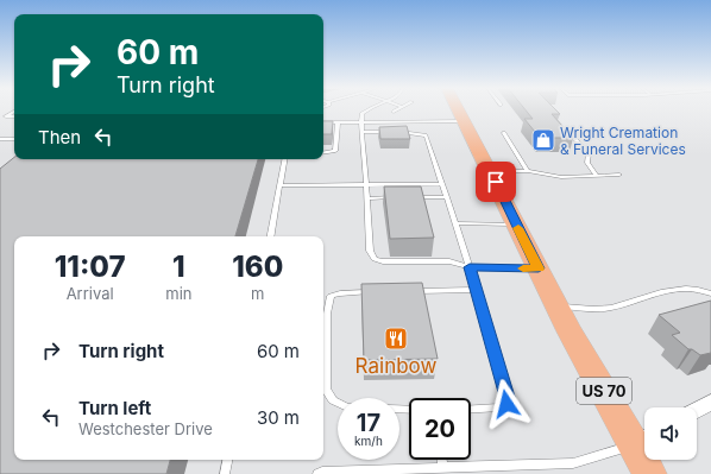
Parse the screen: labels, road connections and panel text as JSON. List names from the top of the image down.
{
  "streets": {
    "main road": ["US 70"]
  },
  "places": {
    "shop": ["Wright Cremation & Funeral Services"],
    "restaurant": ["Rainbow"]
  },
  "page": {
    "turn": ["60 m", "Turn right"],
    "then": "Then",
    "eta": [
      "11:07",
      "Arrival",
      "1",
      "min",
      "160",
      "m"
    ],
    "list": [
      {
        "name": "Turn right",
        "value": "60 m"
      },
      {
        "name": "Turn left",
        "note": "Westchester Drive",
        "value": "30 m"
      }
    ],
    "speed": "17 km/h",
    "limit": "20"
  }
}
